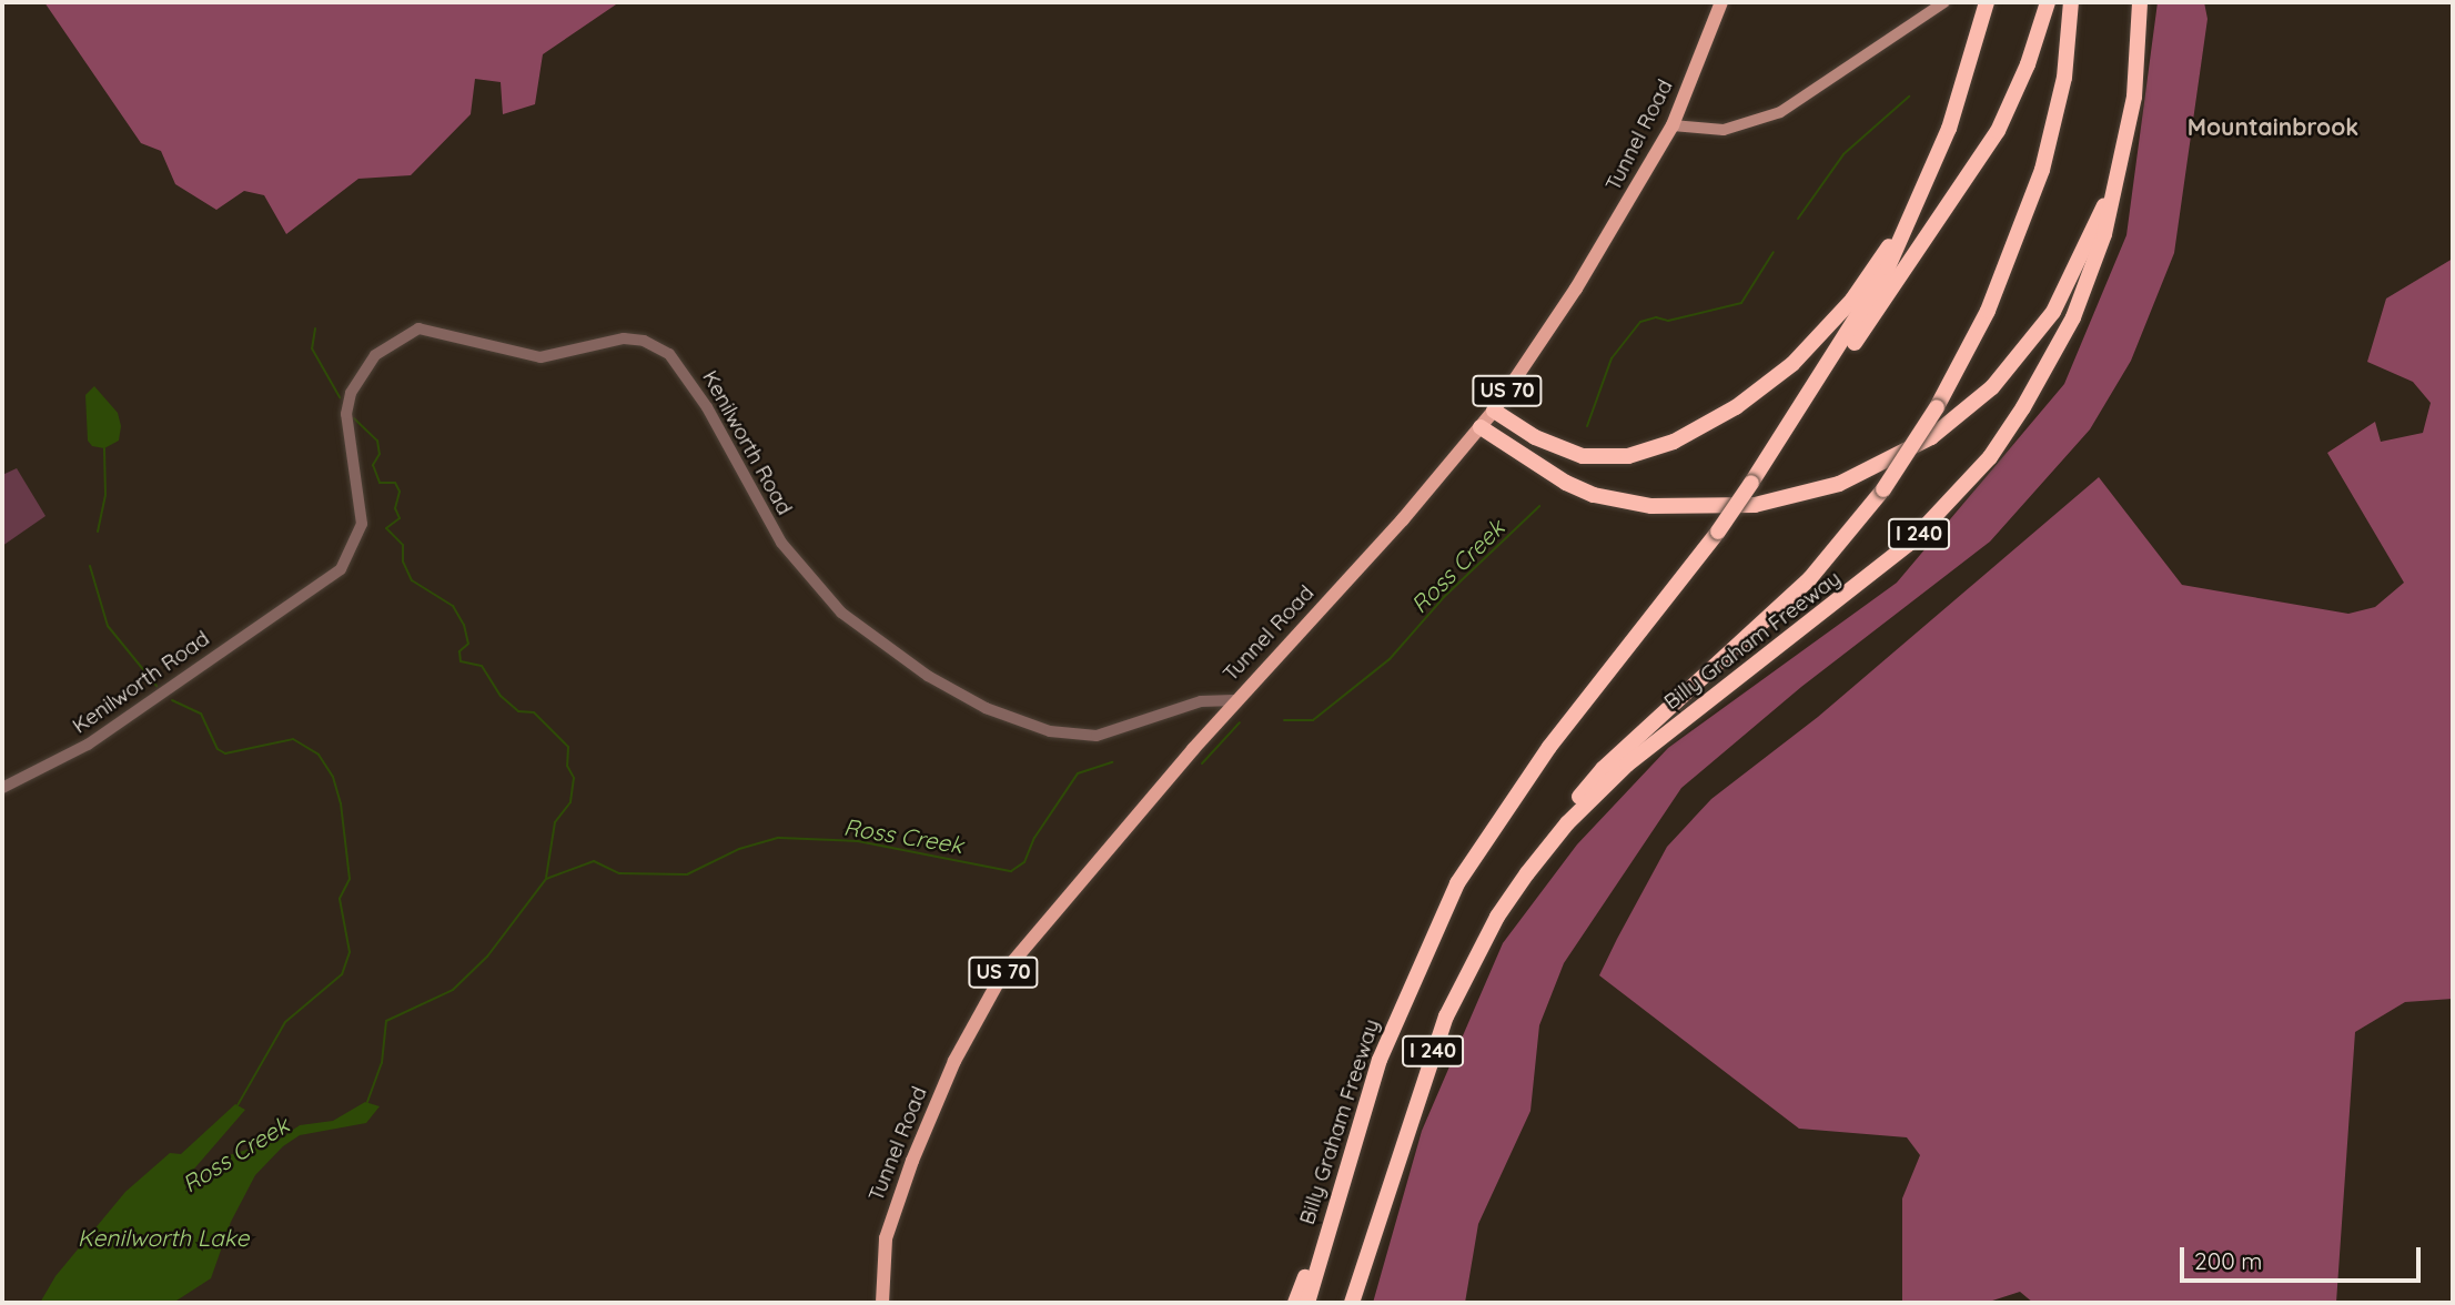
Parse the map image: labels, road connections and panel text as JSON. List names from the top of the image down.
{
  "streets": {
    "highway": ["I 240", "Billy Graham Freeway"],
    "main road": ["Tunnel Road", "US 70"],
    "street": ["Kenilworth Road"]
  },
  "crossings": [
    ["Tunnel Road", "Kenilworth Road"]
  ],
  "districts": ["Mountainbrook"],
  "water": ["Ross Creek", "Kenilworth Lake"],
  "scale_bar": "200 m"
}
